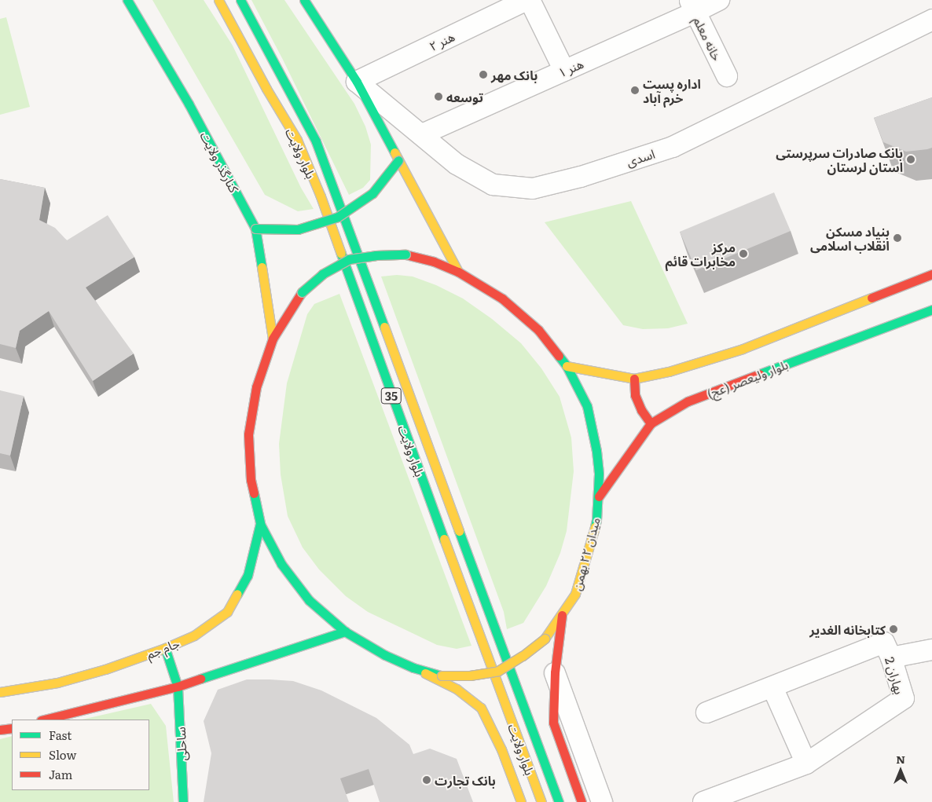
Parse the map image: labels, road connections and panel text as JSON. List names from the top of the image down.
{
  "streets": {
    "main road": [
      "بلوار ولایت",
      "کنارگذر ولایت",
      "بلوار ولیعصر (عج)",
      "35",
      "میدان ۲۲ بهمن",
      "جام جم",
      "ساحلی"
    ],
    "street": [
      "خانه معلم",
      "هنر ۲",
      "هنر ۱",
      "اسدی",
      "بهاران 2"
    ]
  },
  "crossings": [
    ["خانه معلم", "هنر ۱"],
    ["هنر ۲", "اسدی"],
    ["هنر ۱", "اسدی"],
    ["کنارگذر ولایت", "میدان ۲۲ بهمن"],
    ["بلوار ولیعصر (عج)", "میدان ۲۲ بهمن"],
    ["میدان ۲۲ بهمن", "جام جم"],
    ["جام جم", "ساحلی"]
  ],
  "places": [
    "بانک مهر",
    "اداره پست خرم آباد",
    "توسعه",
    "بانک صادرات سرپرستی استان لرستان",
    "بنیاد مسکن انقلاب اسلامی",
    "مرکز مخابرات قائم",
    "کتابخانه الغدیر",
    "بانک تجارت"
  ],
  "legend": ["Fast", "Slow", "Jam"],
  "north": "top"
}
